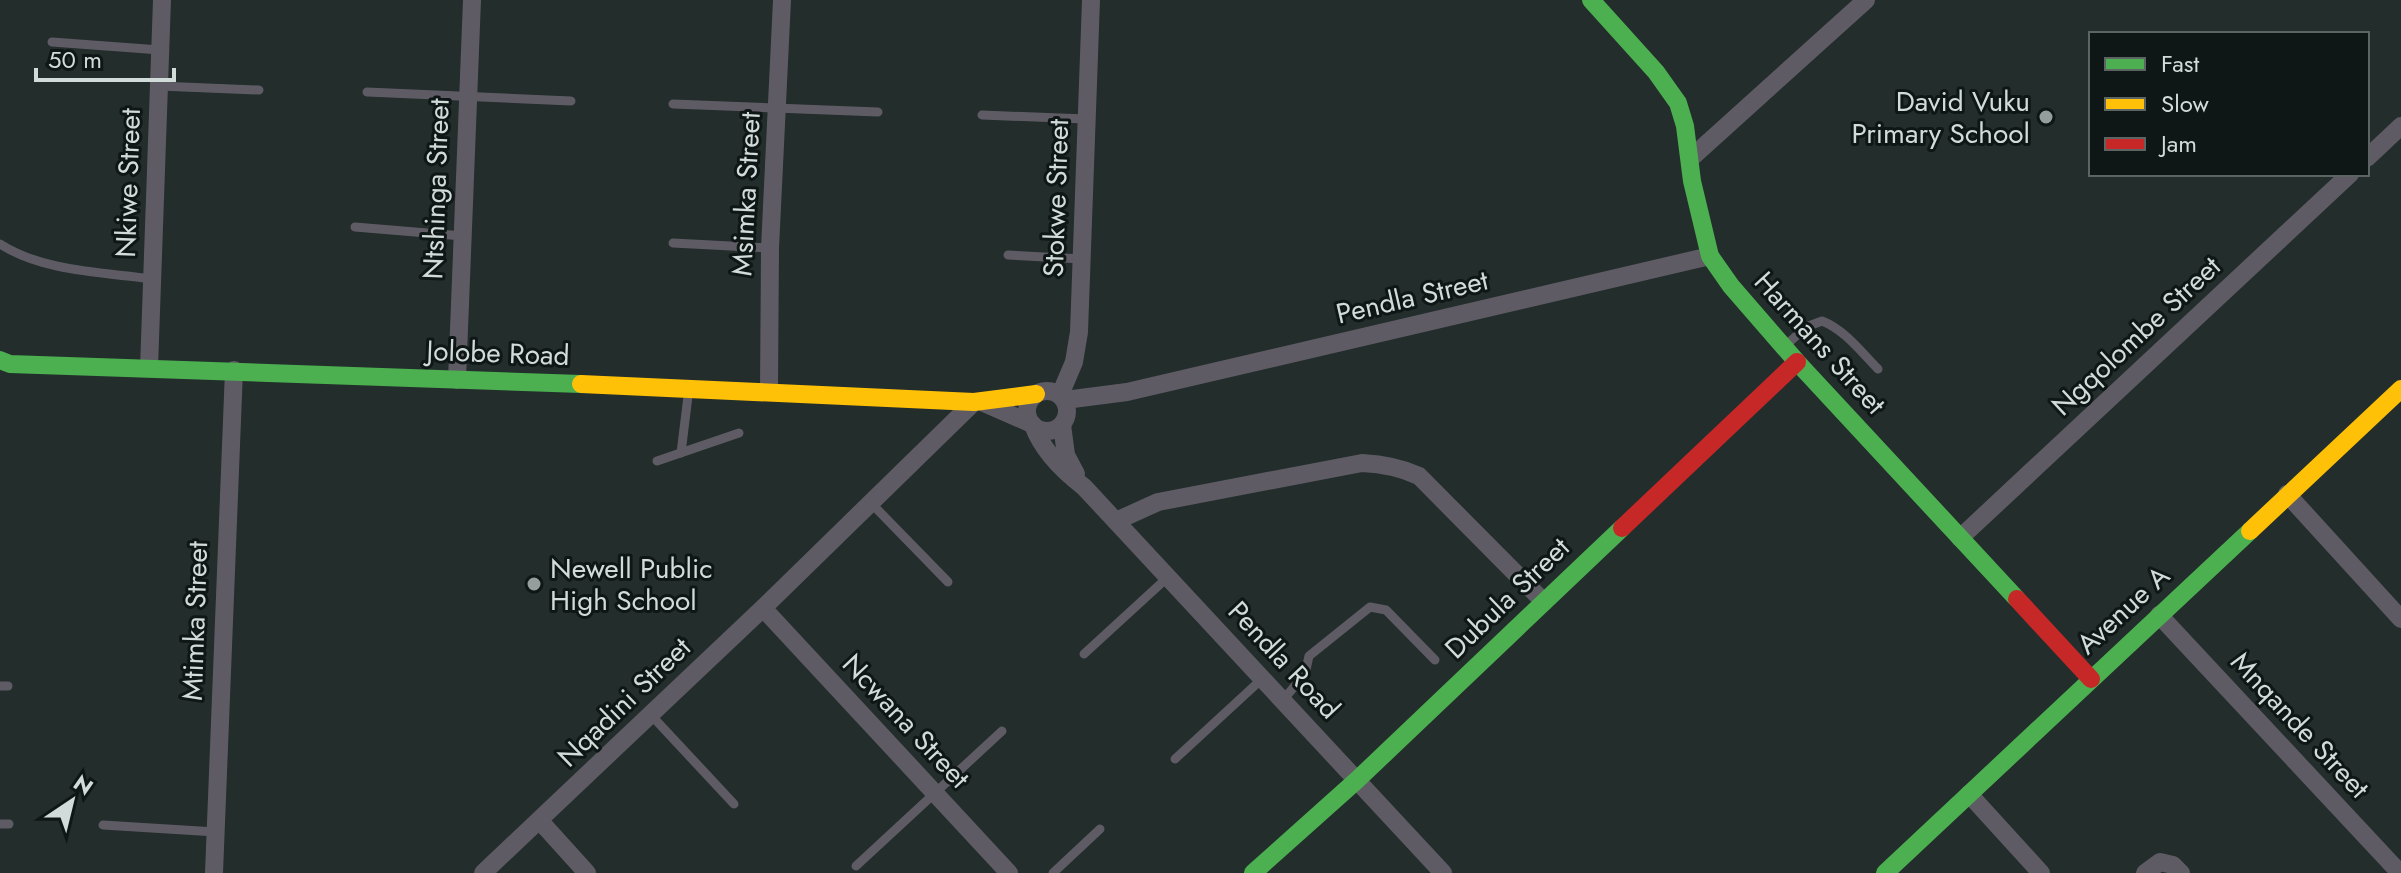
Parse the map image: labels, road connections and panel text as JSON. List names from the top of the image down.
{
  "streets": {
    "street": [
      "Nkiwe Street",
      "Ntshinga Street",
      "Msimka Street",
      "Stokwe Street",
      "Pendla Street",
      "Ngqolombe Street",
      "Harmans Street",
      "Jolobe Road",
      "Dubula Street",
      "Avenue A",
      "Mtimka Street",
      "Pendla Road",
      "Nqadini Street",
      "Ncwana Street",
      "Mnqande Street"
    ]
  },
  "crossings": [
    ["Nkiwe Street", "Jolobe Road"],
    ["Ntshinga Street", "Jolobe Road"],
    ["Msimka Street", "Jolobe Road"],
    ["Stokwe Street", "Pendla Street"],
    ["Stokwe Street", "Jolobe Road"],
    ["Stokwe Street", "Pendla Road"],
    ["Pendla Street", "Harmans Street"],
    ["Pendla Street", "Jolobe Road"],
    ["Pendla Street", "Pendla Road"],
    ["Ngqolombe Street", "Harmans Street"],
    ["Harmans Street", "Dubula Street"],
    ["Harmans Street", "Avenue A"],
    ["Jolobe Road", "Mtimka Street"],
    ["Jolobe Road", "Pendla Road"],
    ["Jolobe Road", "Nqadini Street"],
    ["Dubula Street", "Pendla Road"],
    ["Avenue A", "Mnqande Street"],
    ["Nqadini Street", "Ncwana Street"]
  ],
  "places": ["David Vuku Primary School", "Newell Public High School"],
  "legend": ["Fast", "Slow", "Jam"],
  "scale_bar": "50 m",
  "north": "top right"
}
